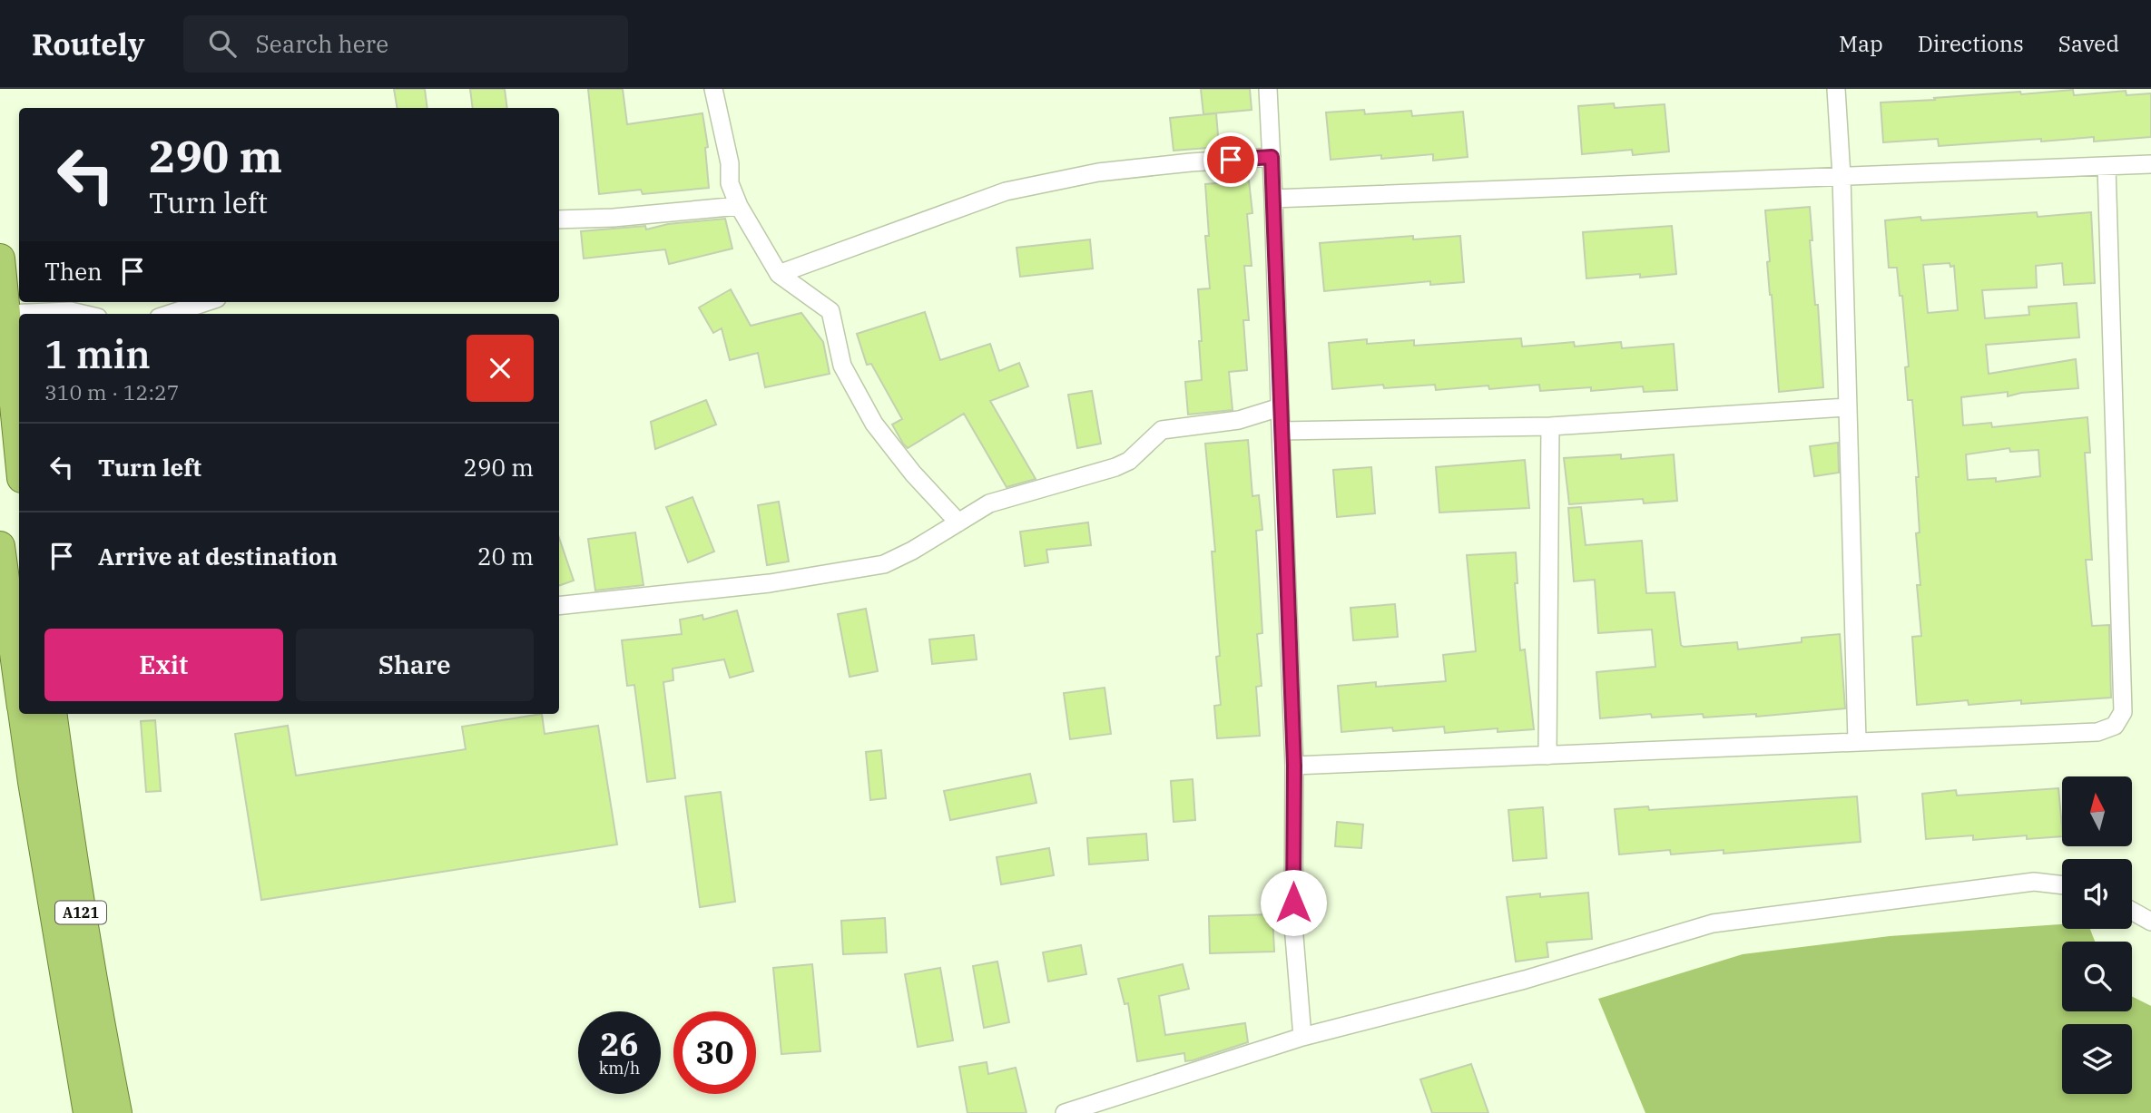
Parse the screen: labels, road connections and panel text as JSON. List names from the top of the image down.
{
  "streets": {
    "highway": ["A121"]
  },
  "north": "top",
  "page": {
    "header": "Routely",
    "search": "Search here",
    "nav": ["Map", "Directions", "Saved"],
    "turn": ["290 m", "Turn left"],
    "then": "Then",
    "heading": ["1 min", "310 m · 12:27"],
    "list": [
      {
        "name": "Turn left",
        "value": "290 m"
      },
      {
        "name": "Arrive at destination",
        "value": "20 m"
      }
    ],
    "buttons": ["Exit", "Share"],
    "speed": "26 km/h",
    "limit": "30"
  }
}
